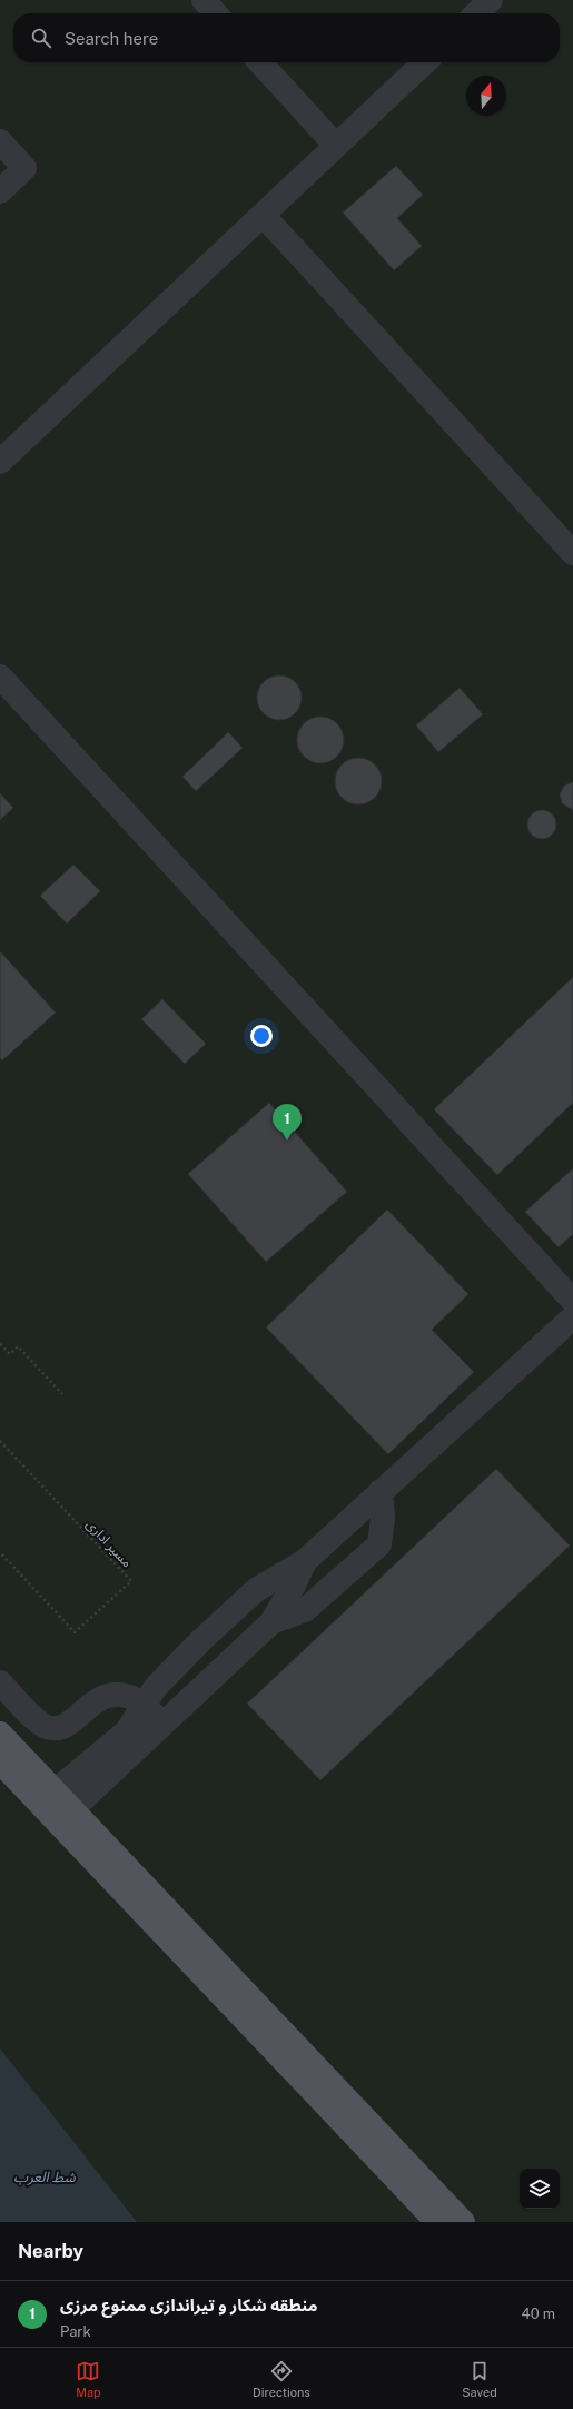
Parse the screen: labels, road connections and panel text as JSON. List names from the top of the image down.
{
  "streets": {
    "path": ["مسیر اداری"]
  },
  "water": ["شط العرب"],
  "north": "top",
  "page": {
    "search": "Search here",
    "pins": "1",
    "heading": "Nearby",
    "list": [
      {
        "mark": "1",
        "name": "منطقه شکار و تیراندازی ممنوع مرزی",
        "note": "Park",
        "value": "40 m"
      }
    ],
    "nav": ["Map", "Directions", "Saved"]
  }
}
